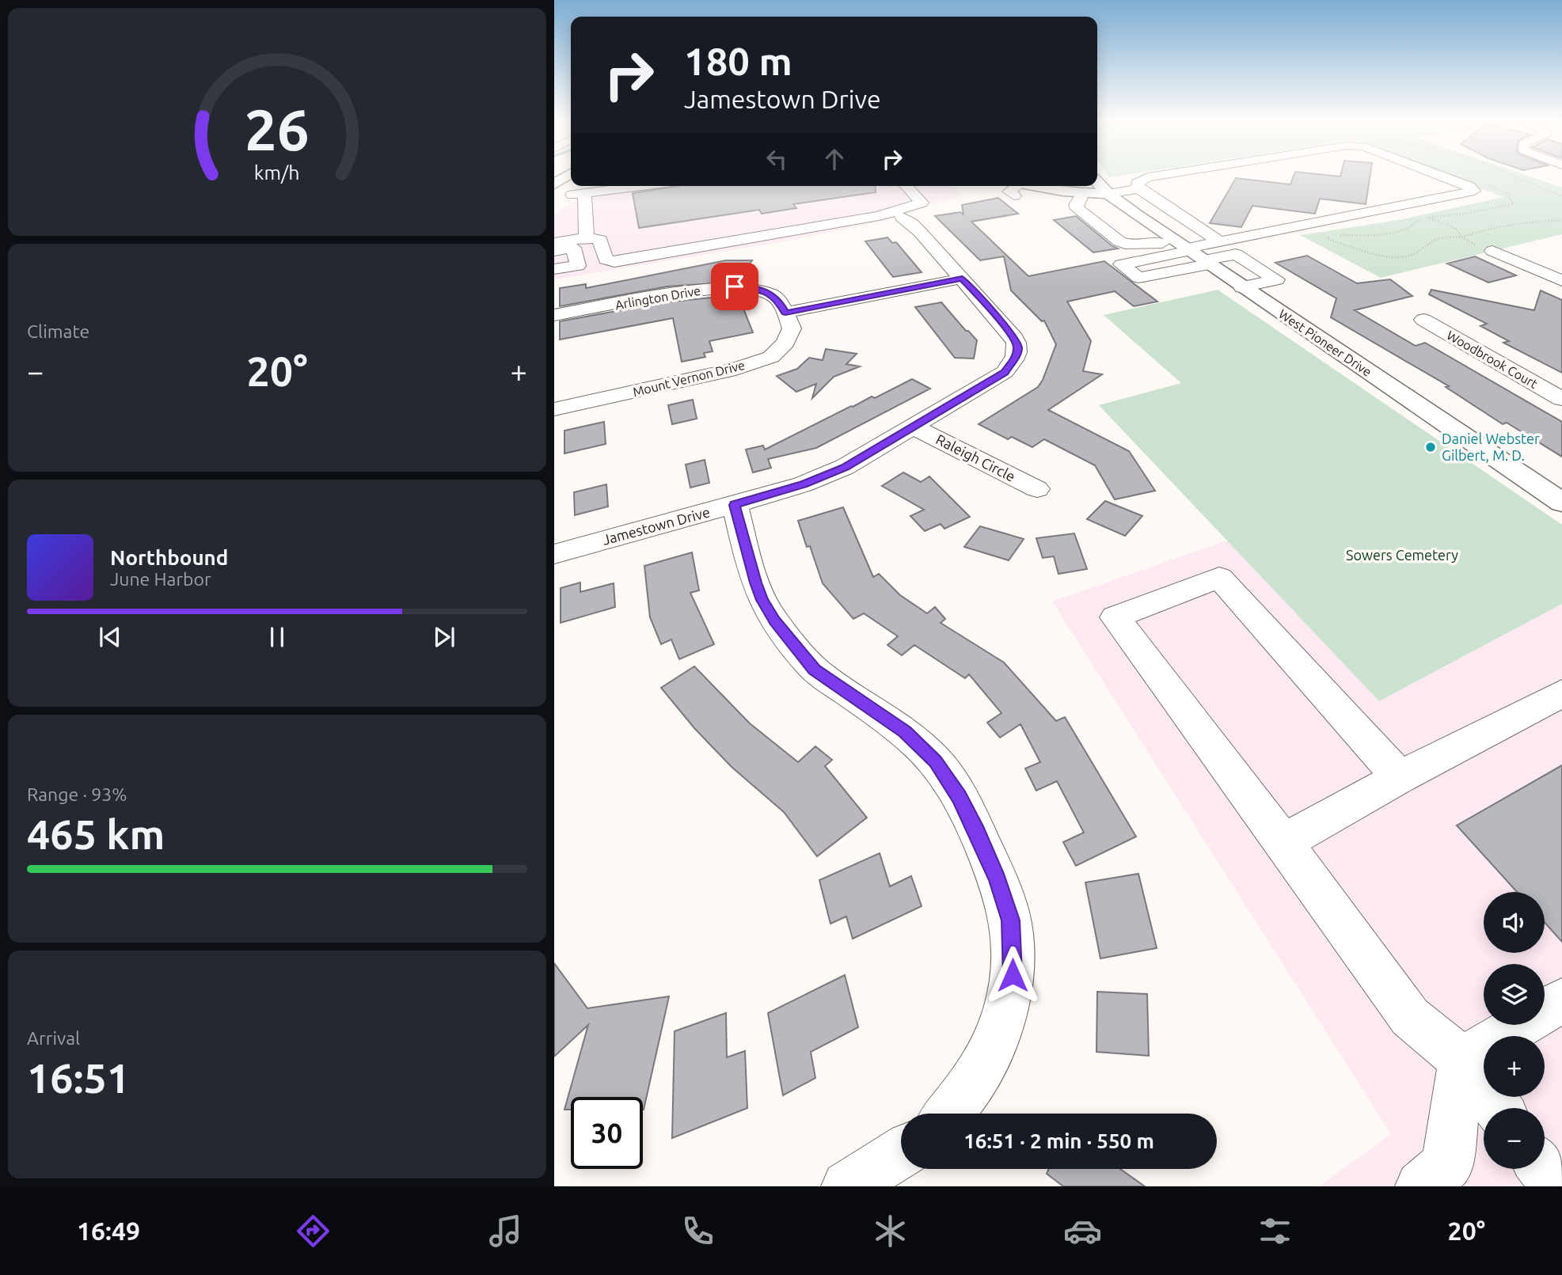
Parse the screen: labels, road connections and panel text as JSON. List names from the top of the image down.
{
  "streets": {
    "main road": ["West Pioneer Drive"],
    "street": [
      "Arlington Drive",
      "Woodbrook Court",
      "Mount Vernon Drive",
      "Raleigh Circle",
      "Jamestown Drive"
    ]
  },
  "crossings": [
    ["Arlington Drive", "Mount Vernon Drive"],
    ["Raleigh Circle", "Jamestown Drive"]
  ],
  "parks": ["Sowers Cemetery"],
  "places": ["Daniel Webster Gilbert, M. D."],
  "page": {
    "turn": ["180 m", "Jamestown Drive"],
    "tile": [
      "Climate",
      ["Range · 93%", "465 km"],
      ["Arrival", "16:51"]
    ],
    "heat": ["−", "20°", "+"],
    "song": ["Northbound", "June Harbor"],
    "map_buttons": ["+", "−"],
    "limit": "30",
    "trip": "16:51 · 2 min · 550 m",
    "tabs": ["16:49", "20°"],
    "gauge": ["26", "km/h"]
  }
}
